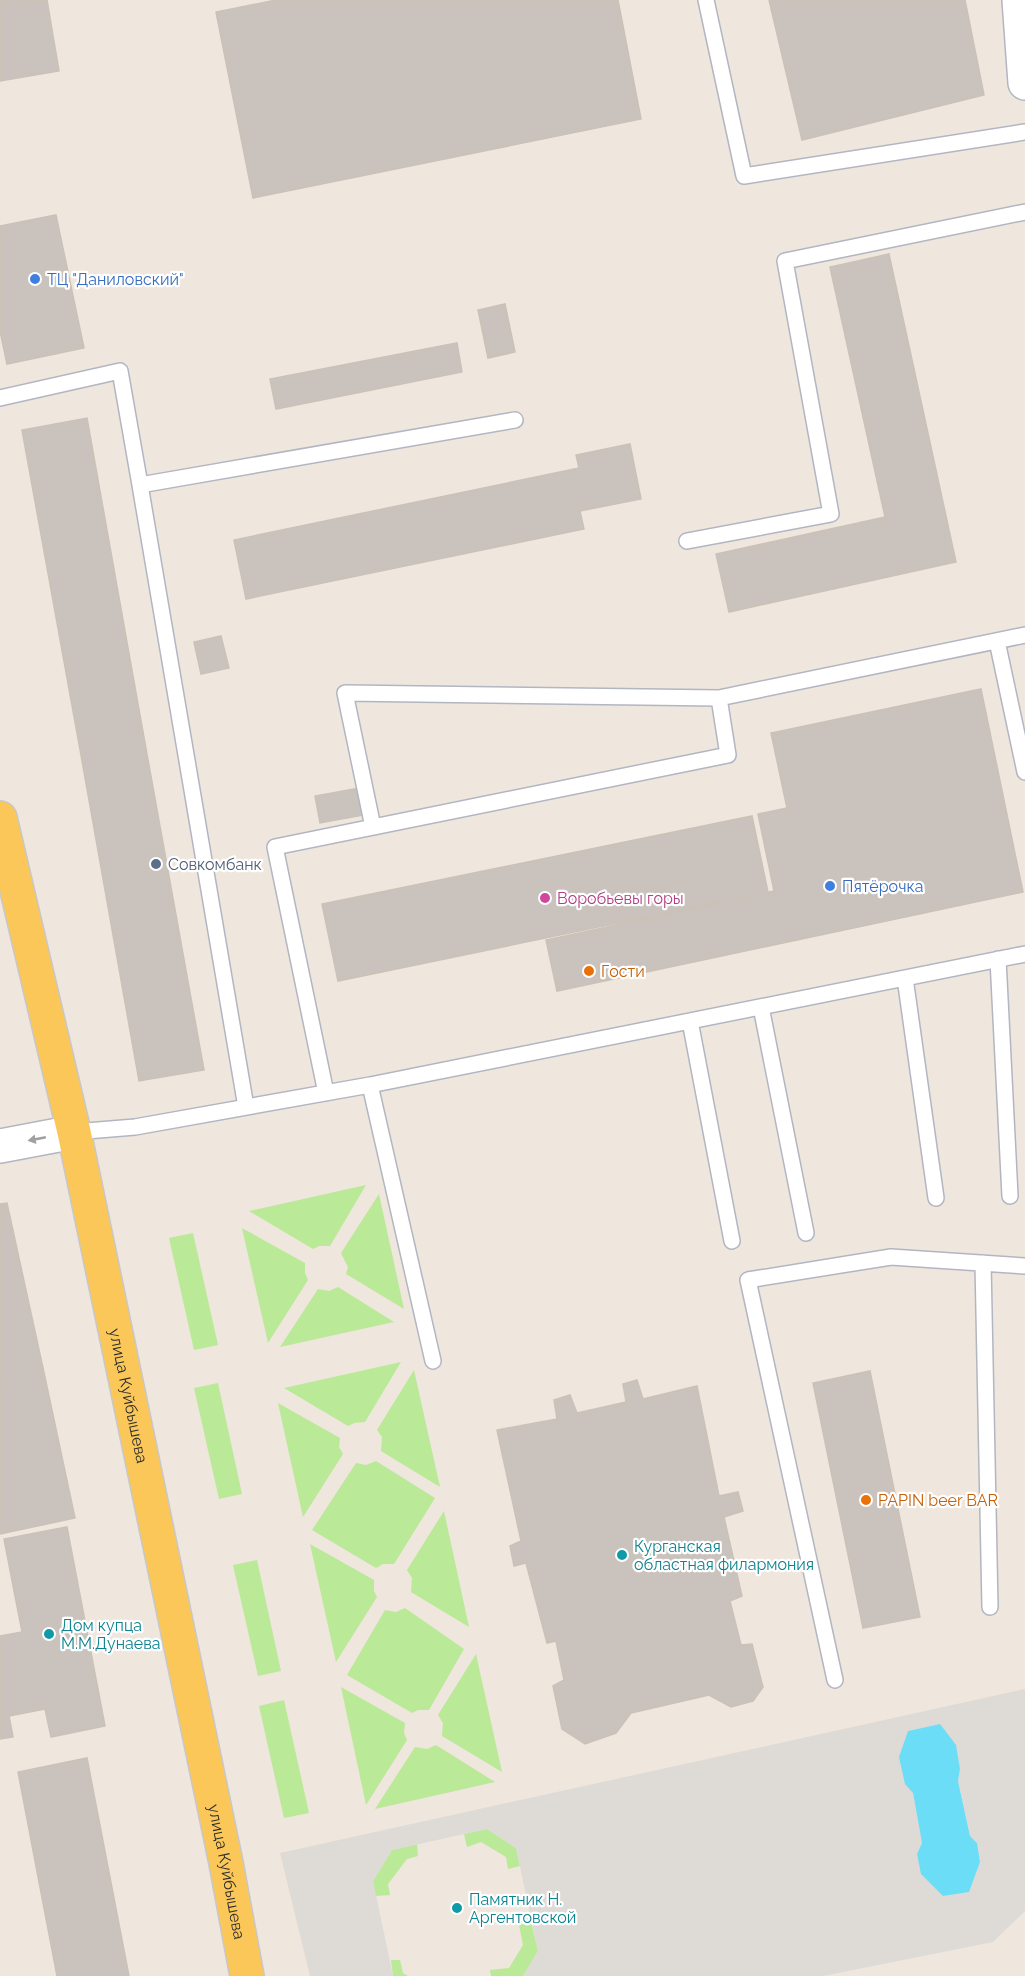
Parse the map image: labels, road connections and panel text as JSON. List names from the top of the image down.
{
  "streets": {
    "main road": ["улица Куйбышева"]
  },
  "places": [
    "ТЦ \"Даниловский\"",
    "Совкомбанк",
    "Пятёрочка",
    "Воробьевы горы",
    "Гости",
    "PAPIN beer BAR",
    "Курганская областная филармония",
    "Дом купца М.М.Дунаева",
    "Памятник Н. Аргентовской"
  ]
}
